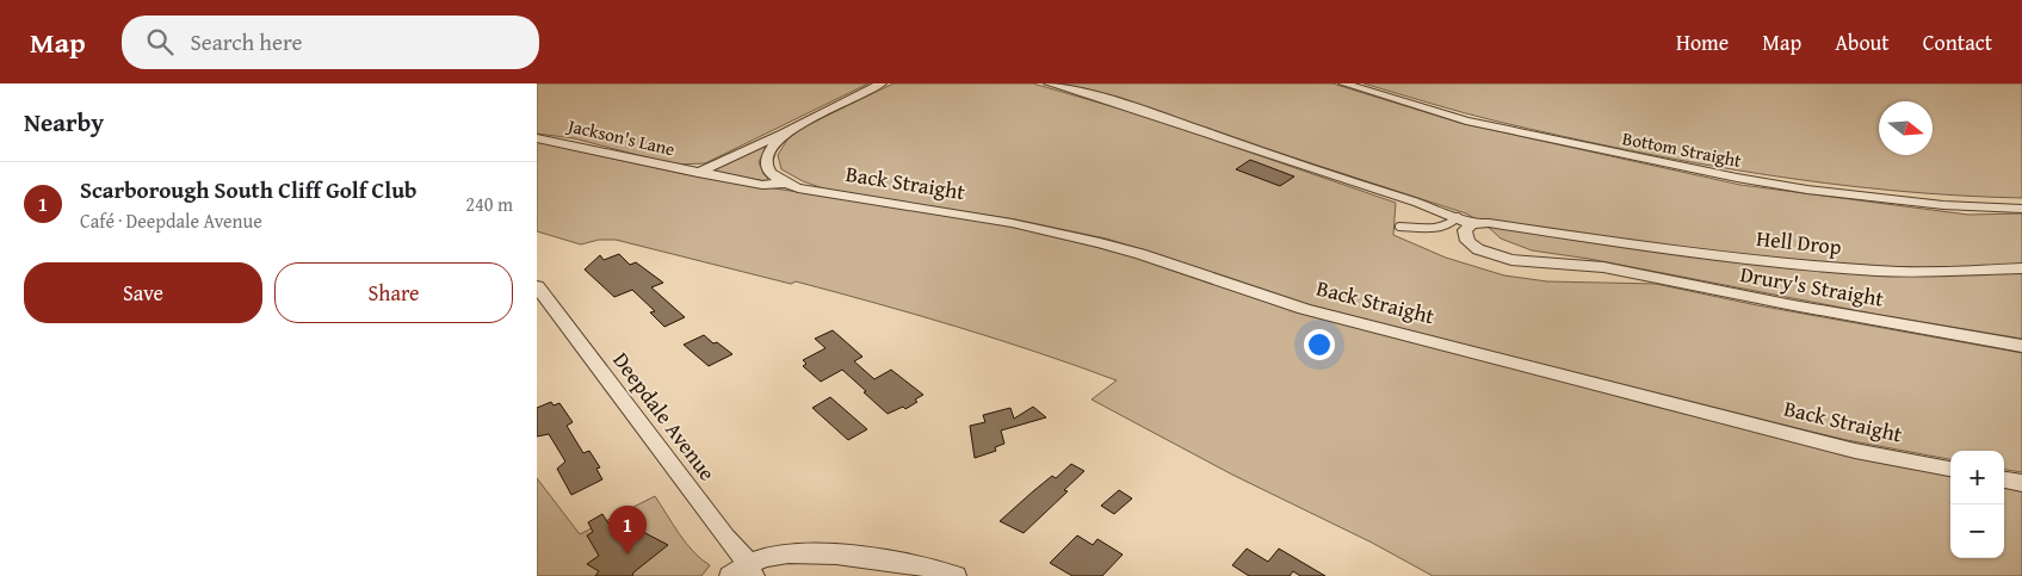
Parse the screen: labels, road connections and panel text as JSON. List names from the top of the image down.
{
  "streets": {
    "street": [
      "Jackson's Lane",
      "Bottom Straight",
      "Back Straight",
      "Hell Drop",
      "Drury's Straight",
      "Deepdale Avenue"
    ]
  },
  "north": "right",
  "page": {
    "header": "Map",
    "search": "Search here",
    "nav": [
      "Home",
      "Map",
      "About",
      "Contact"
    ],
    "heading": "Nearby",
    "list": [
      {
        "mark": "1",
        "name": "Scarborough South Cliff Golf Club",
        "note": "Café · Deepdale Avenue",
        "value": "240 m"
      }
    ],
    "buttons": ["Save", "Share"],
    "map_buttons": ["+", "−"],
    "pins": "1"
  }
}
